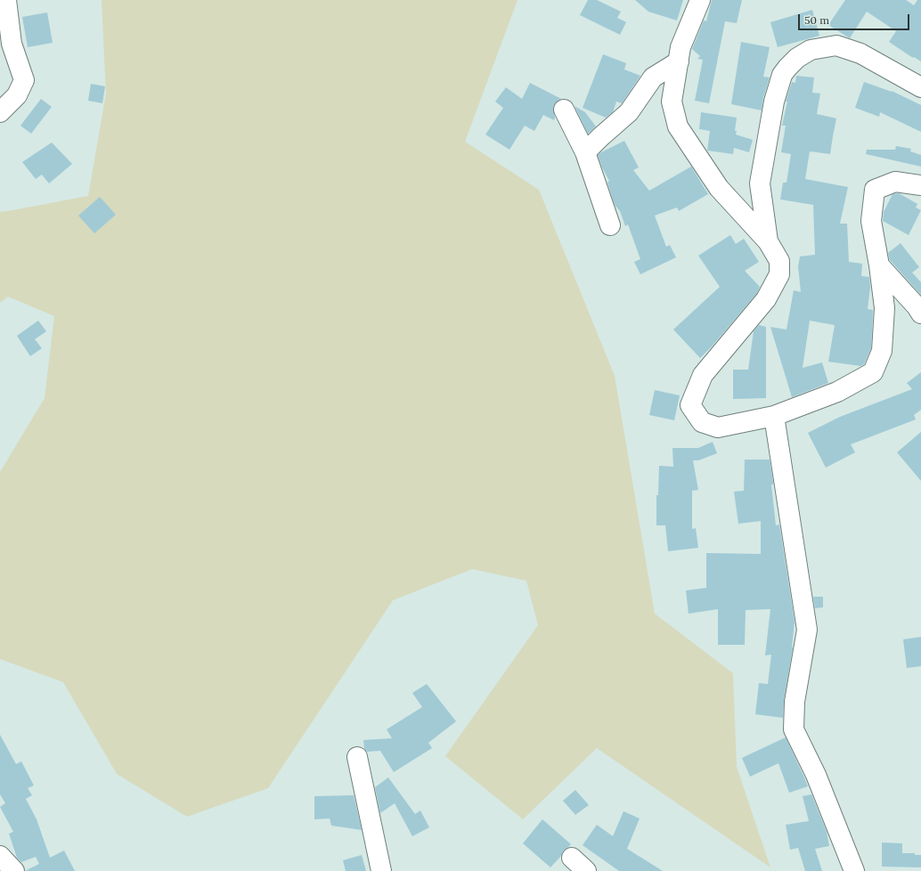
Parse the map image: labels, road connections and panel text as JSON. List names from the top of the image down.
{
  "scale_bar": "50 m"
}
